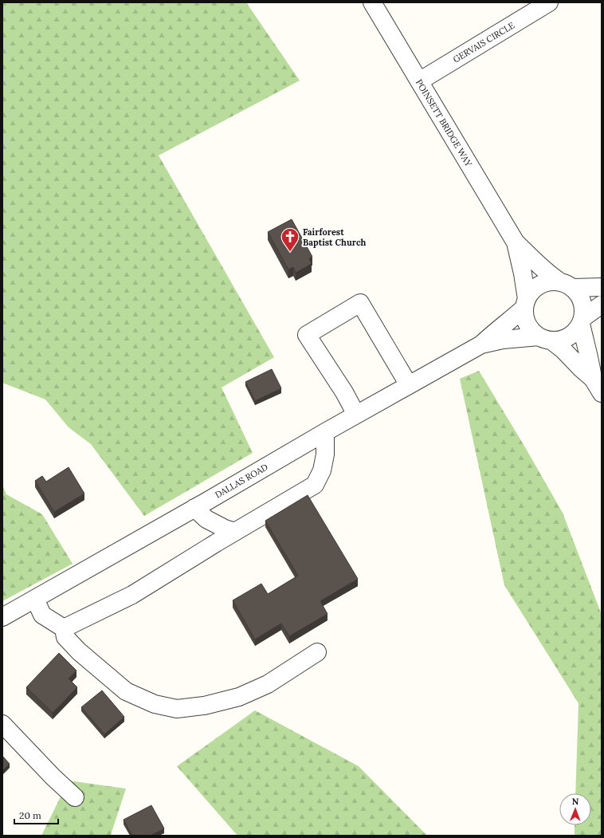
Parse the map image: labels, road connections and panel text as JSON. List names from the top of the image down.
{
  "streets": {
    "street": ["GERVAIS CIRCLE", "POINSETT BRIDGE WAY", "DALLAS ROAD"]
  },
  "crossings": [
    ["GERVAIS CIRCLE", "POINSETT BRIDGE WAY"],
    ["POINSETT BRIDGE WAY", "DALLAS ROAD"]
  ],
  "places": {
    "church": ["Fairforest Baptist Church"]
  },
  "scale_bar": "20 m",
  "north": "top"
}
